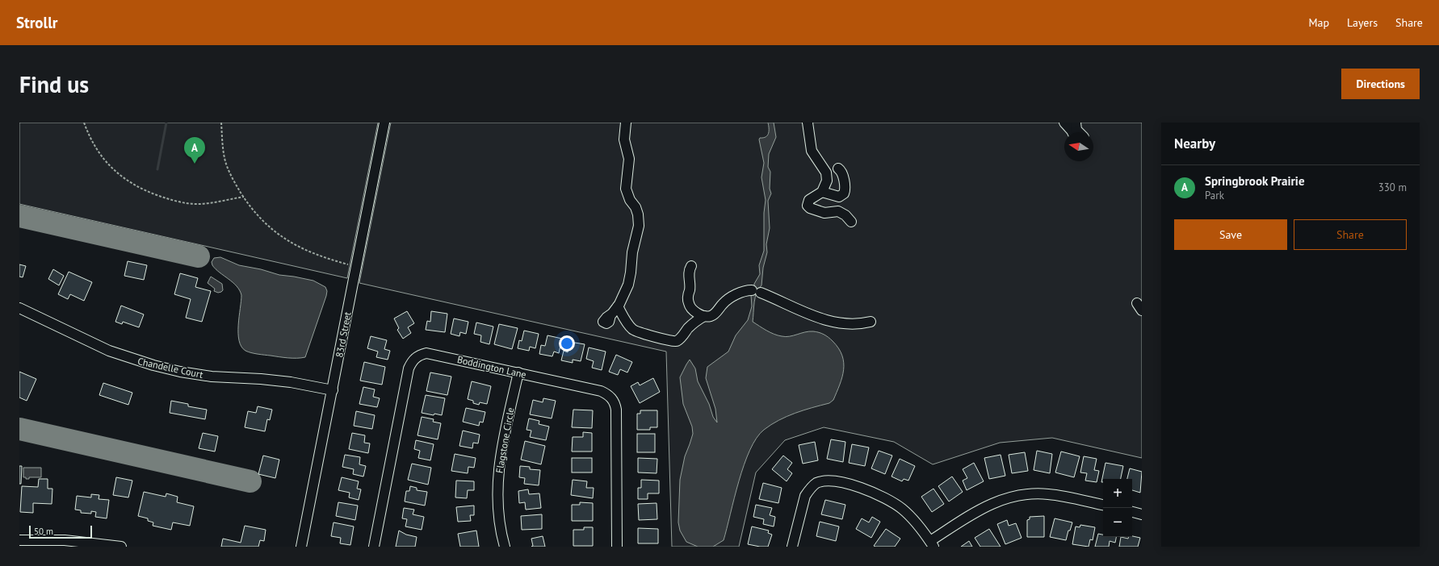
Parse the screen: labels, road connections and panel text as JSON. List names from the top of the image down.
{
  "streets": {
    "street": [
      "83rd Street",
      "Boddington Lane",
      "Chandelle Court",
      "Flagstone Circle"
    ]
  },
  "crossings": [
    ["83rd Street", "Chandelle Court"],
    ["Boddington Lane", "Flagstone Circle"]
  ],
  "scale_bar": "50 m",
  "north": "left",
  "page": {
    "header": "Strollr",
    "nav": ["Map", "Layers", "Share"],
    "buttons": [
      "Directions",
      ["Save", "Share"]
    ],
    "title": "Find us",
    "heading": "Nearby",
    "pins": "A",
    "list": [
      {
        "mark": "A",
        "name": "Springbrook Prairie",
        "note": "Park",
        "value": "330 m"
      }
    ],
    "map_buttons": ["+", "−"],
    "scale": "50 m"
  }
}
